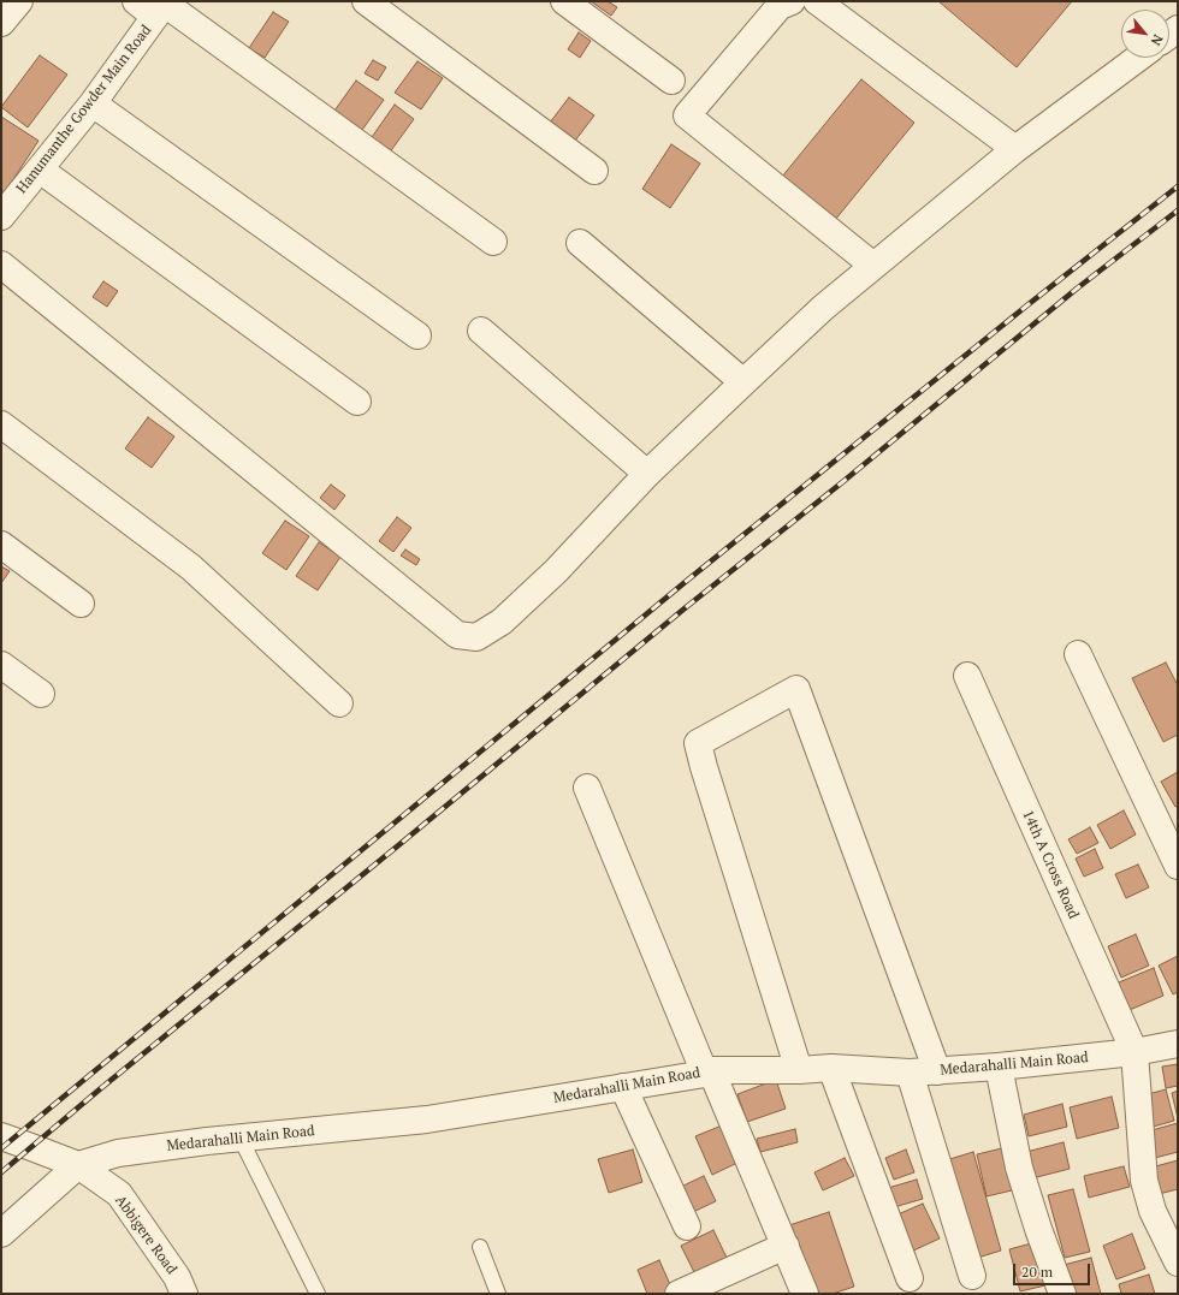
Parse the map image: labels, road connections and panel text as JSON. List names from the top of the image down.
{
  "streets": {
    "street": [
      "Hanumanthe Gowder Main Road",
      "14th A Cross Road",
      "Medarahalli Main Road",
      "Abbigere Road"
    ]
  },
  "crossings": [
    ["14th A Cross Road", "Medarahalli Main Road"],
    ["Medarahalli Main Road", "Abbigere Road"]
  ],
  "scale_bar": "20 m",
  "north": "bottom right"
}
